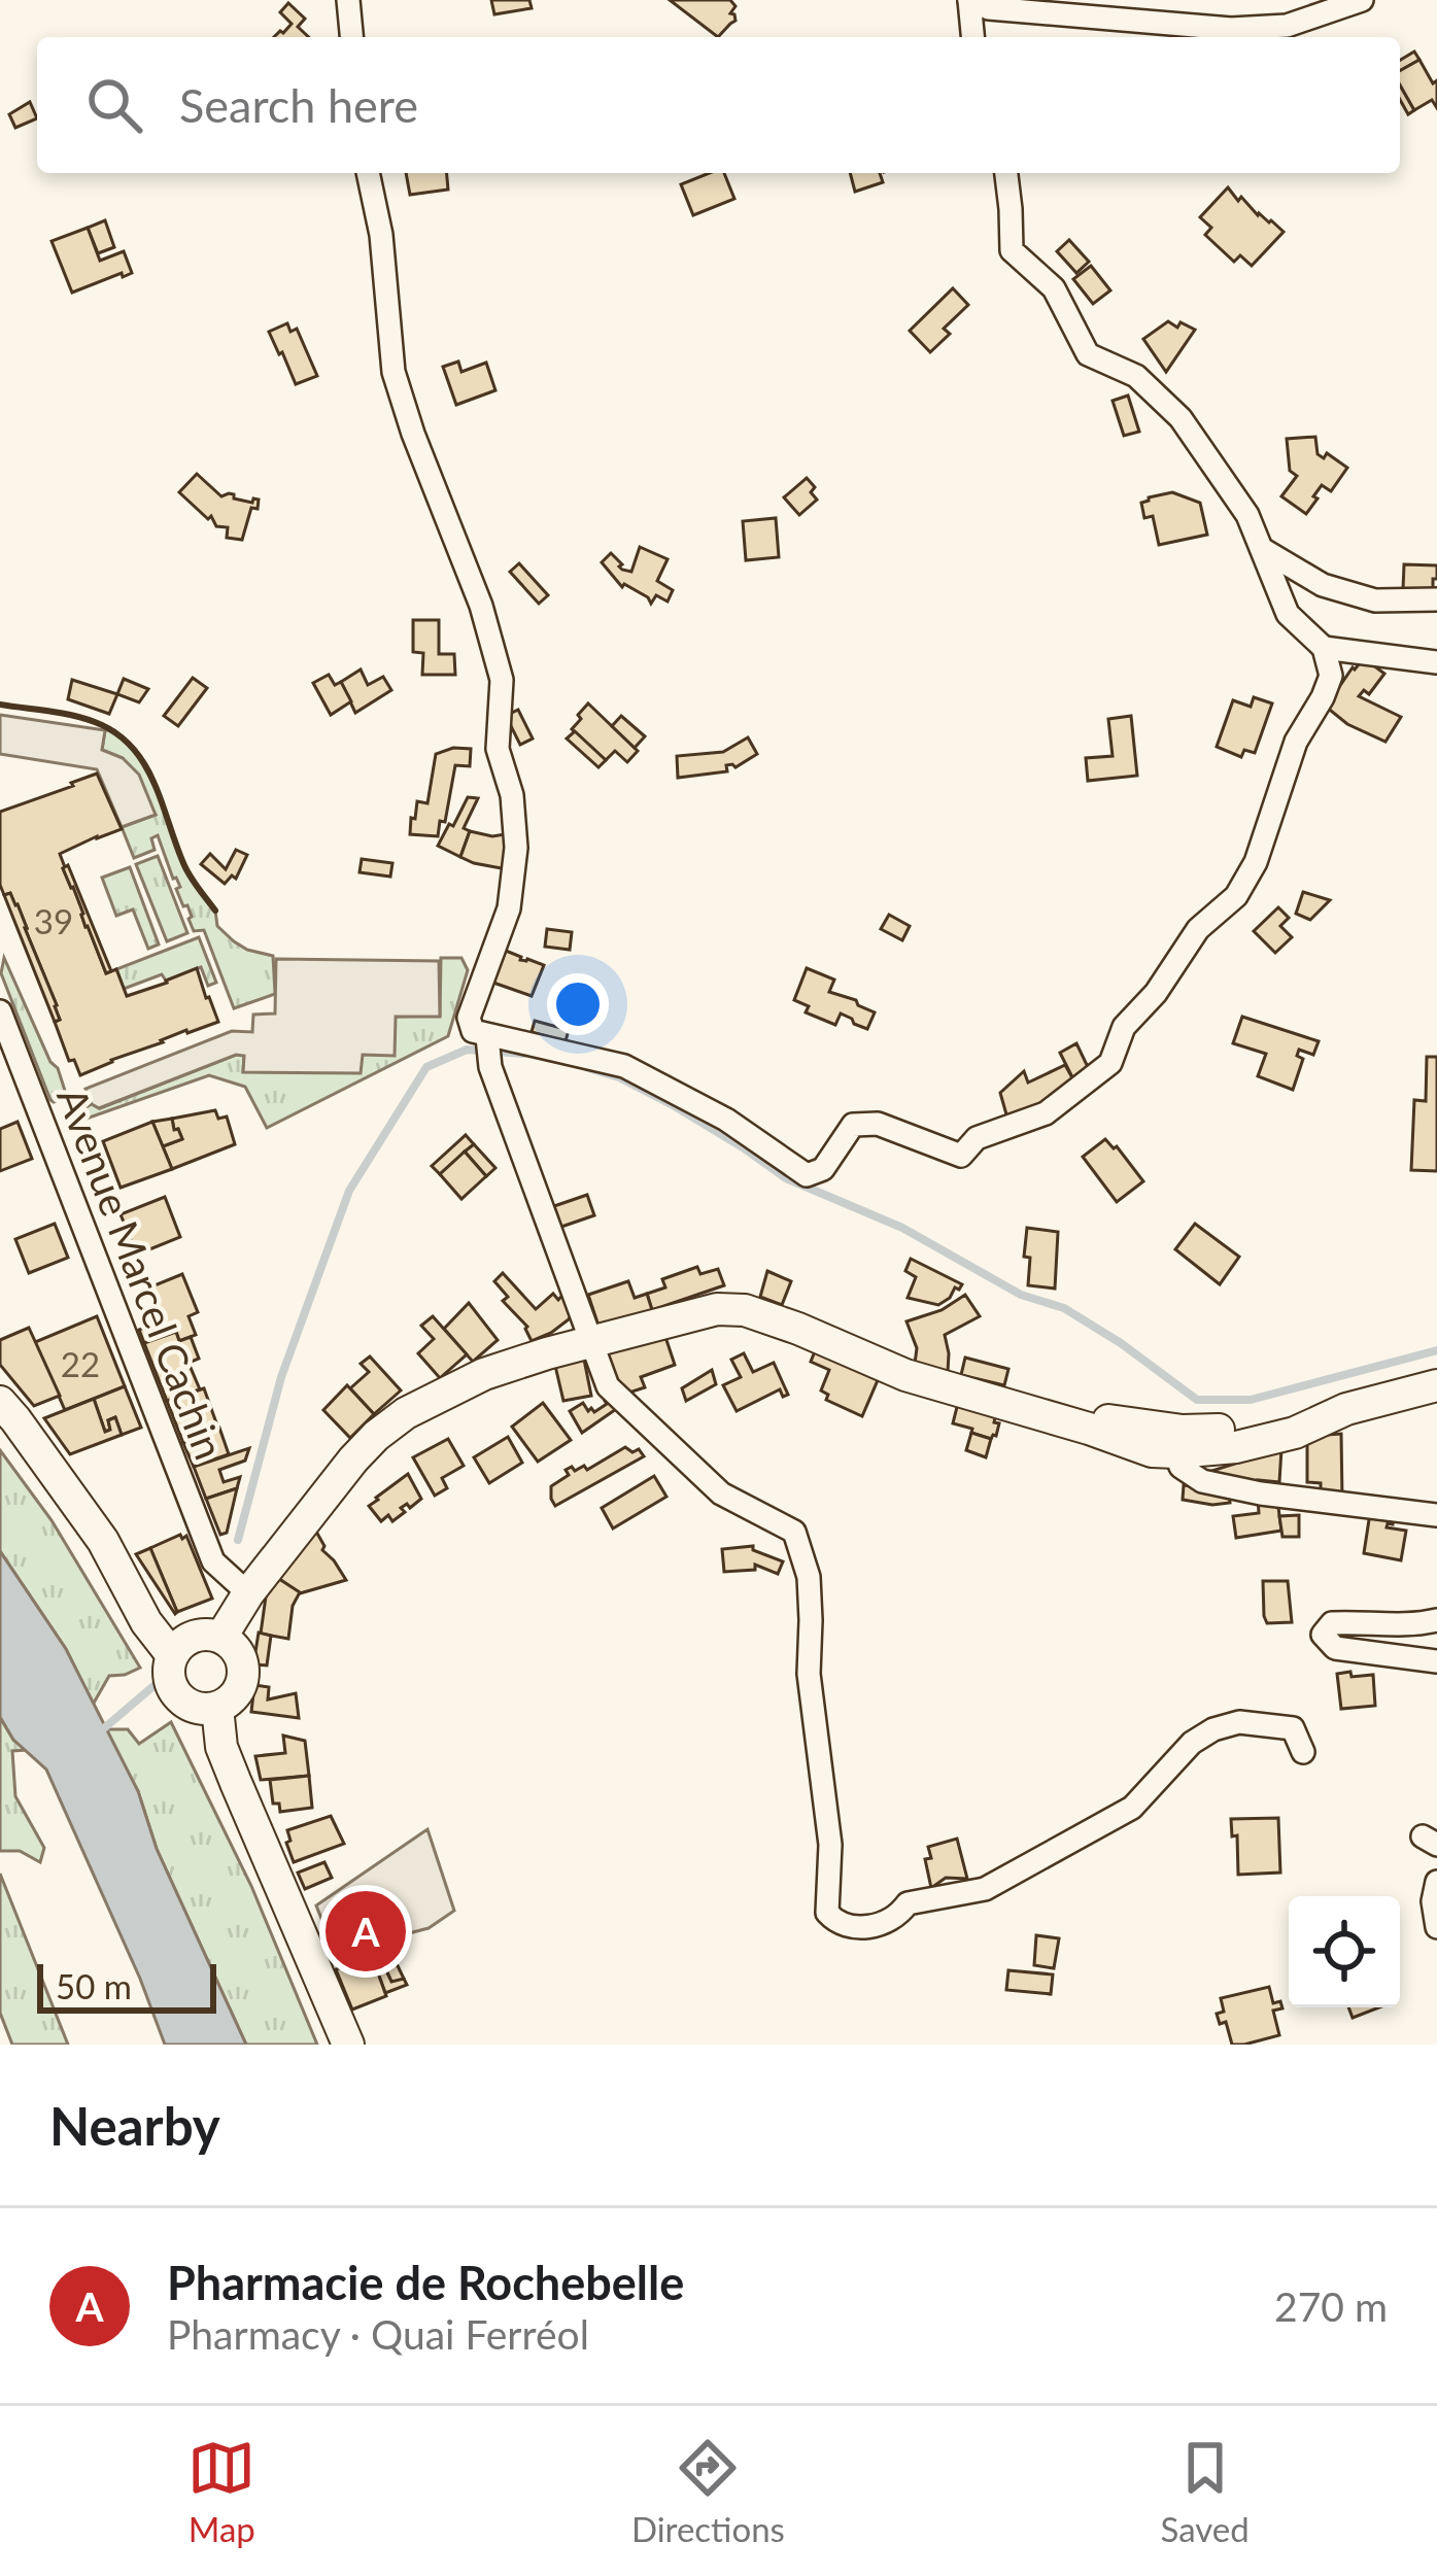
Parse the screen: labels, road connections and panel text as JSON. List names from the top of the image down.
{
  "streets": {
    "street": ["Avenue Marcel Cachin"]
  },
  "house_numbers": ["39", "22"],
  "scale_bar": "50 m",
  "page": {
    "search": "Search here",
    "pins": "A",
    "scale": "50 m",
    "heading": "Nearby",
    "list": [
      {
        "mark": "A",
        "name": "Pharmacie de Rochebelle",
        "note": "Pharmacy · Quai Ferréol",
        "value": "270 m"
      }
    ],
    "nav": ["Map", "Directions", "Saved"]
  }
}
